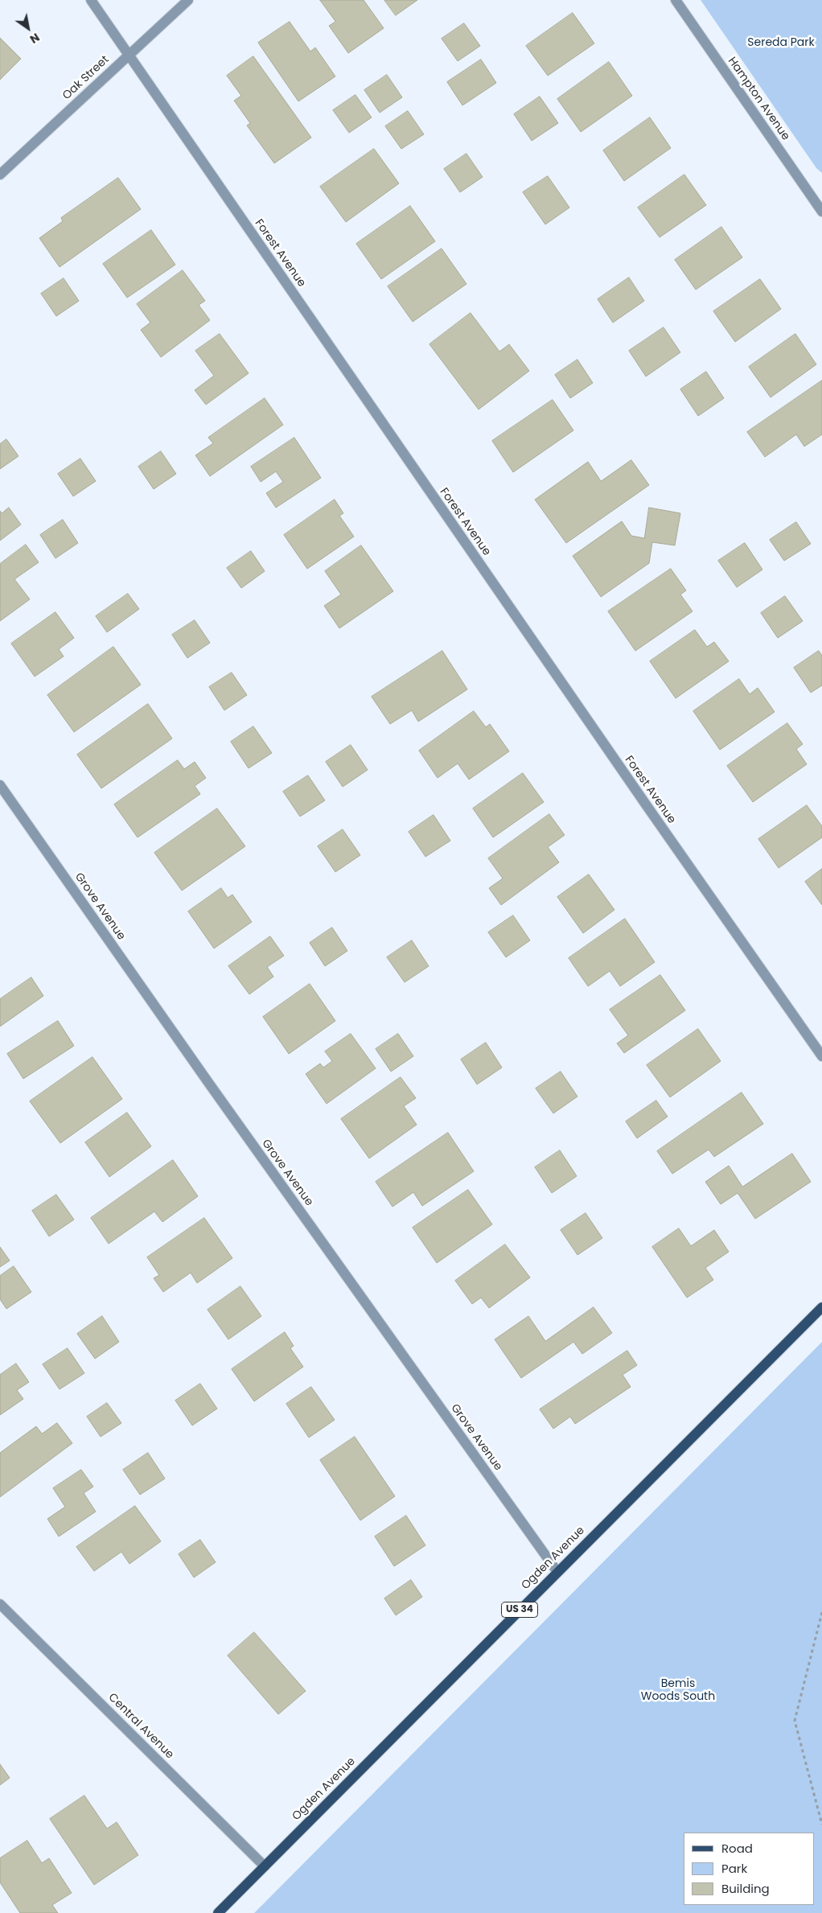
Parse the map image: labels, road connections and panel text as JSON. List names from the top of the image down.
{
  "streets": {
    "main road": ["Ogden Avenue", "US 34"],
    "street": [
      "Oak Street",
      "Hampton Avenue",
      "Forest Avenue",
      "Grove Avenue",
      "Central Avenue"
    ]
  },
  "crossings": [
    ["Oak Street", "Forest Avenue"],
    ["Grove Avenue", "Ogden Avenue"],
    ["Ogden Avenue", "Central Avenue"]
  ],
  "parks": ["Sereda Park", "Bemis Woods South"],
  "legend": ["Road", "Park", "Building"],
  "north": "bottom right"
}
